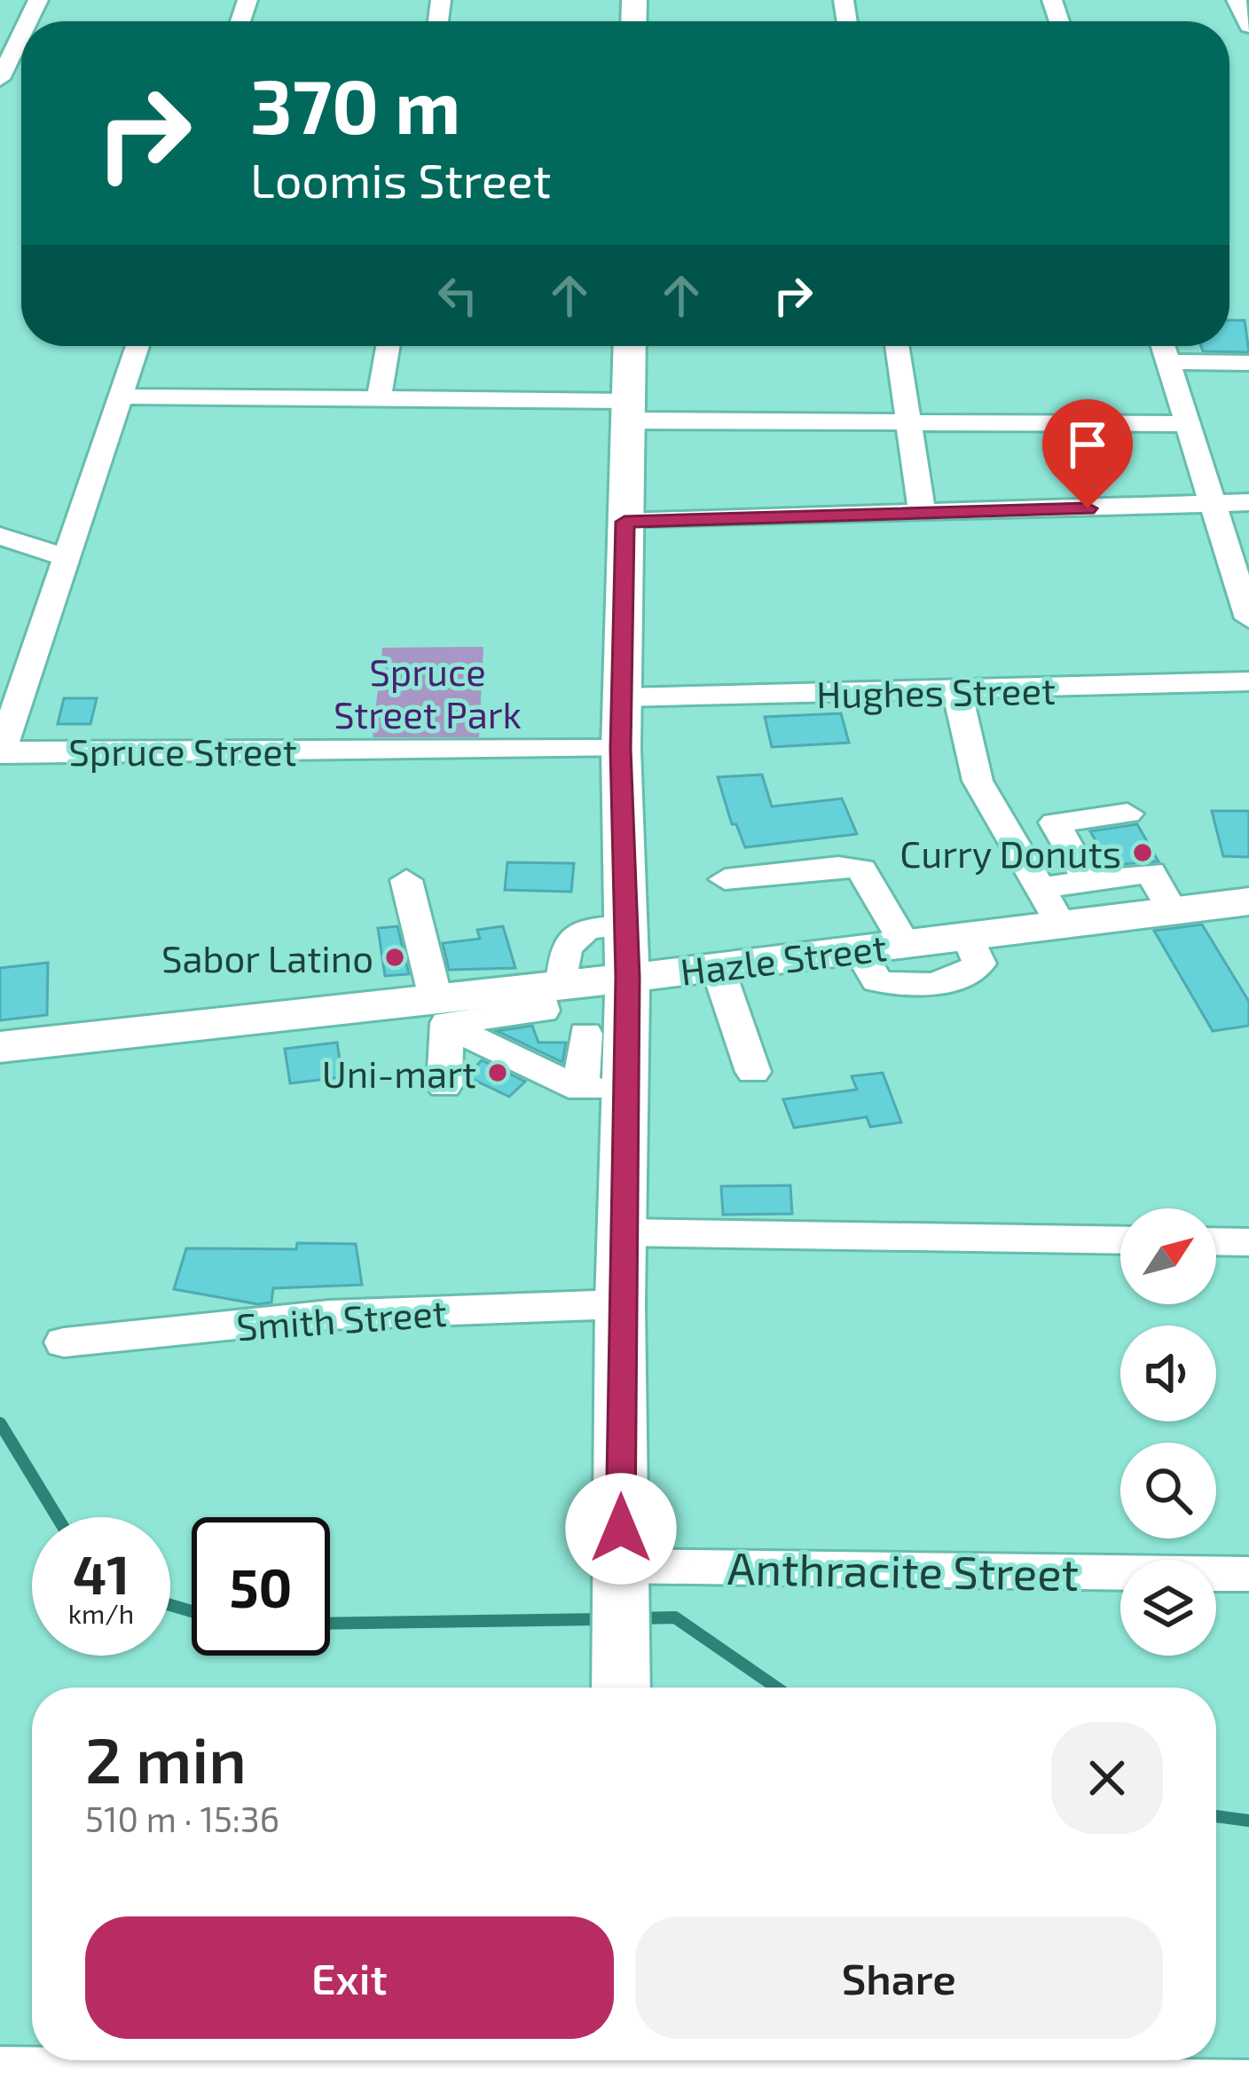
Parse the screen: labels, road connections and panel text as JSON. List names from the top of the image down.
{
  "streets": {
    "main road": ["Hazle Street"],
    "street": [
      "Hughes Street",
      "Spruce Street",
      "Smith Street",
      "Anthracite Street"
    ]
  },
  "parks": ["Spruce Street Park"],
  "places": ["Curry Donuts", "Sabor Latino", "Uni-mart"],
  "north": "top right",
  "page": {
    "turn": ["370 m", "Loomis Street"],
    "speed": "41 km/h",
    "limit": "50",
    "heading": ["2 min", "510 m · 15:36"],
    "buttons": ["Exit", "Share"]
  }
}
